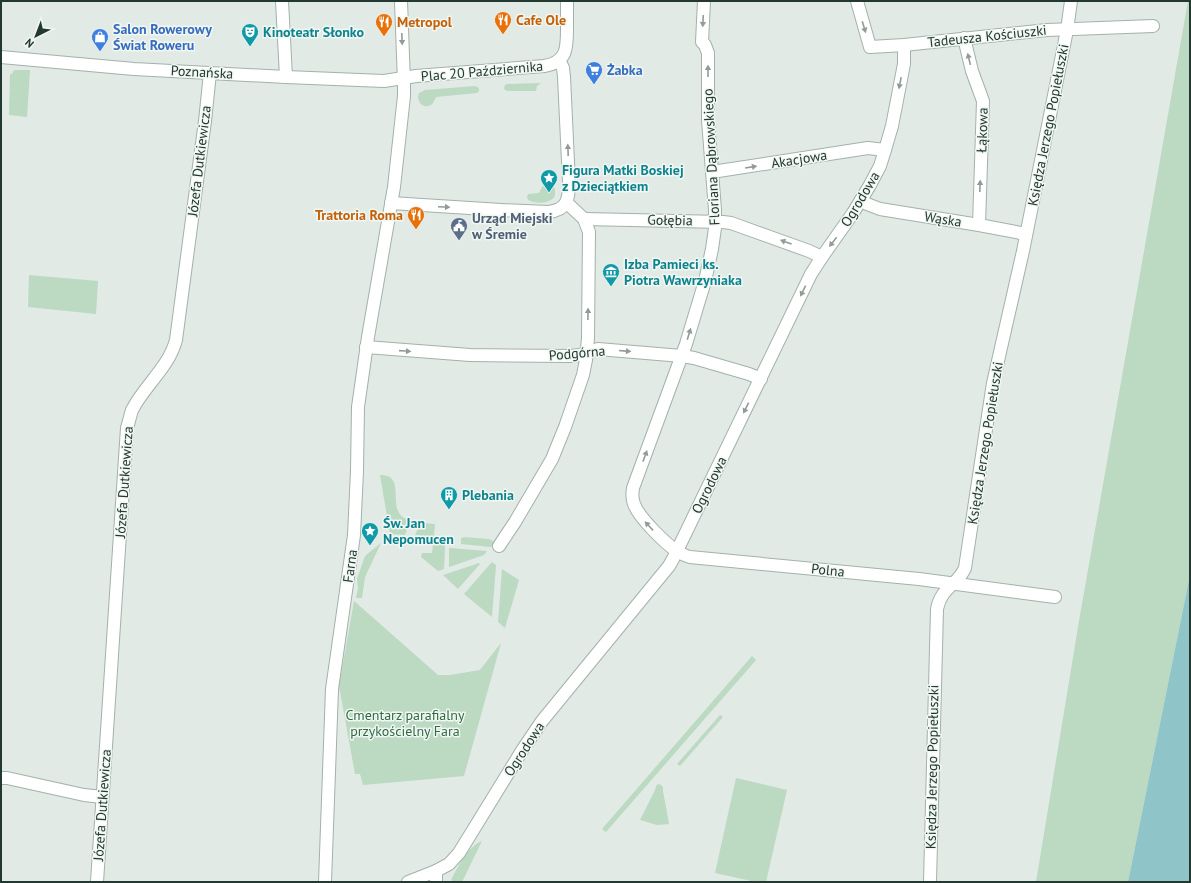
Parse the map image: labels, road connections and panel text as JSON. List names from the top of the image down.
{
  "streets": {
    "street": [
      "Tadeusza Kościuszki",
      "Plac 20 Października",
      "Poznańska",
      "Księdza Jerzego Popiełuszki",
      "Łąkowa",
      "Floriana Dąbrowskiego",
      "Akacjowa",
      "Józefa Dutkiewicza",
      "Ogrodowa",
      "Wąska",
      "Gołębia",
      "Podgórna",
      "Farna",
      "Polna"
    ]
  },
  "crossings": [
    ["Tadeusza Kościuszki", "Księdza Jerzego Popiełuszki"],
    ["Tadeusza Kościuszki", "Łąkowa"],
    ["Tadeusza Kościuszki", "Ogrodowa"],
    ["Plac 20 Października", "Poznańska"],
    ["Plac 20 Października", "Farna"],
    ["Poznańska", "Józefa Dutkiewicza"],
    ["Księdza Jerzego Popiełuszki", "Wąska"],
    ["Księdza Jerzego Popiełuszki", "Polna"],
    ["Łąkowa", "Wąska"],
    ["Floriana Dąbrowskiego", "Akacjowa"],
    ["Floriana Dąbrowskiego", "Gołębia"],
    ["Floriana Dąbrowskiego", "Podgórna"],
    ["Floriana Dąbrowskiego", "Polna"],
    ["Akacjowa", "Ogrodowa"],
    ["Ogrodowa", "Wąska"],
    ["Ogrodowa", "Gołębia"],
    ["Ogrodowa", "Podgórna"],
    ["Ogrodowa", "Polna"],
    ["Podgórna", "Farna"]
  ],
  "one_way": [
    "Łąkowa",
    "Akacjowa",
    "Ogrodowa",
    "Gołębia",
    "Podgórna"
  ],
  "parks": ["Cmentarz parafialny przykościelny Fara"],
  "places": {
    "restaurant": ["Cafe Ole", "Metropol", "Trattoria Roma"],
    "theatre": ["Kinoteatr Słonko"],
    "shop": ["Salon Rowerowy Świat Roweru"],
    "supermarket": ["Żabka"],
    "place": ["Figura Matki Boskiej z Dzieciątkiem", "Św. Jan Nepomucen"],
    "public building": ["Urząd Miejski w Śremie"],
    "museum": ["Izba Pamieci ks. Piotra Wawrzyniaka"],
    "building": ["Plebania"]
  },
  "north": "bottom left"
}
